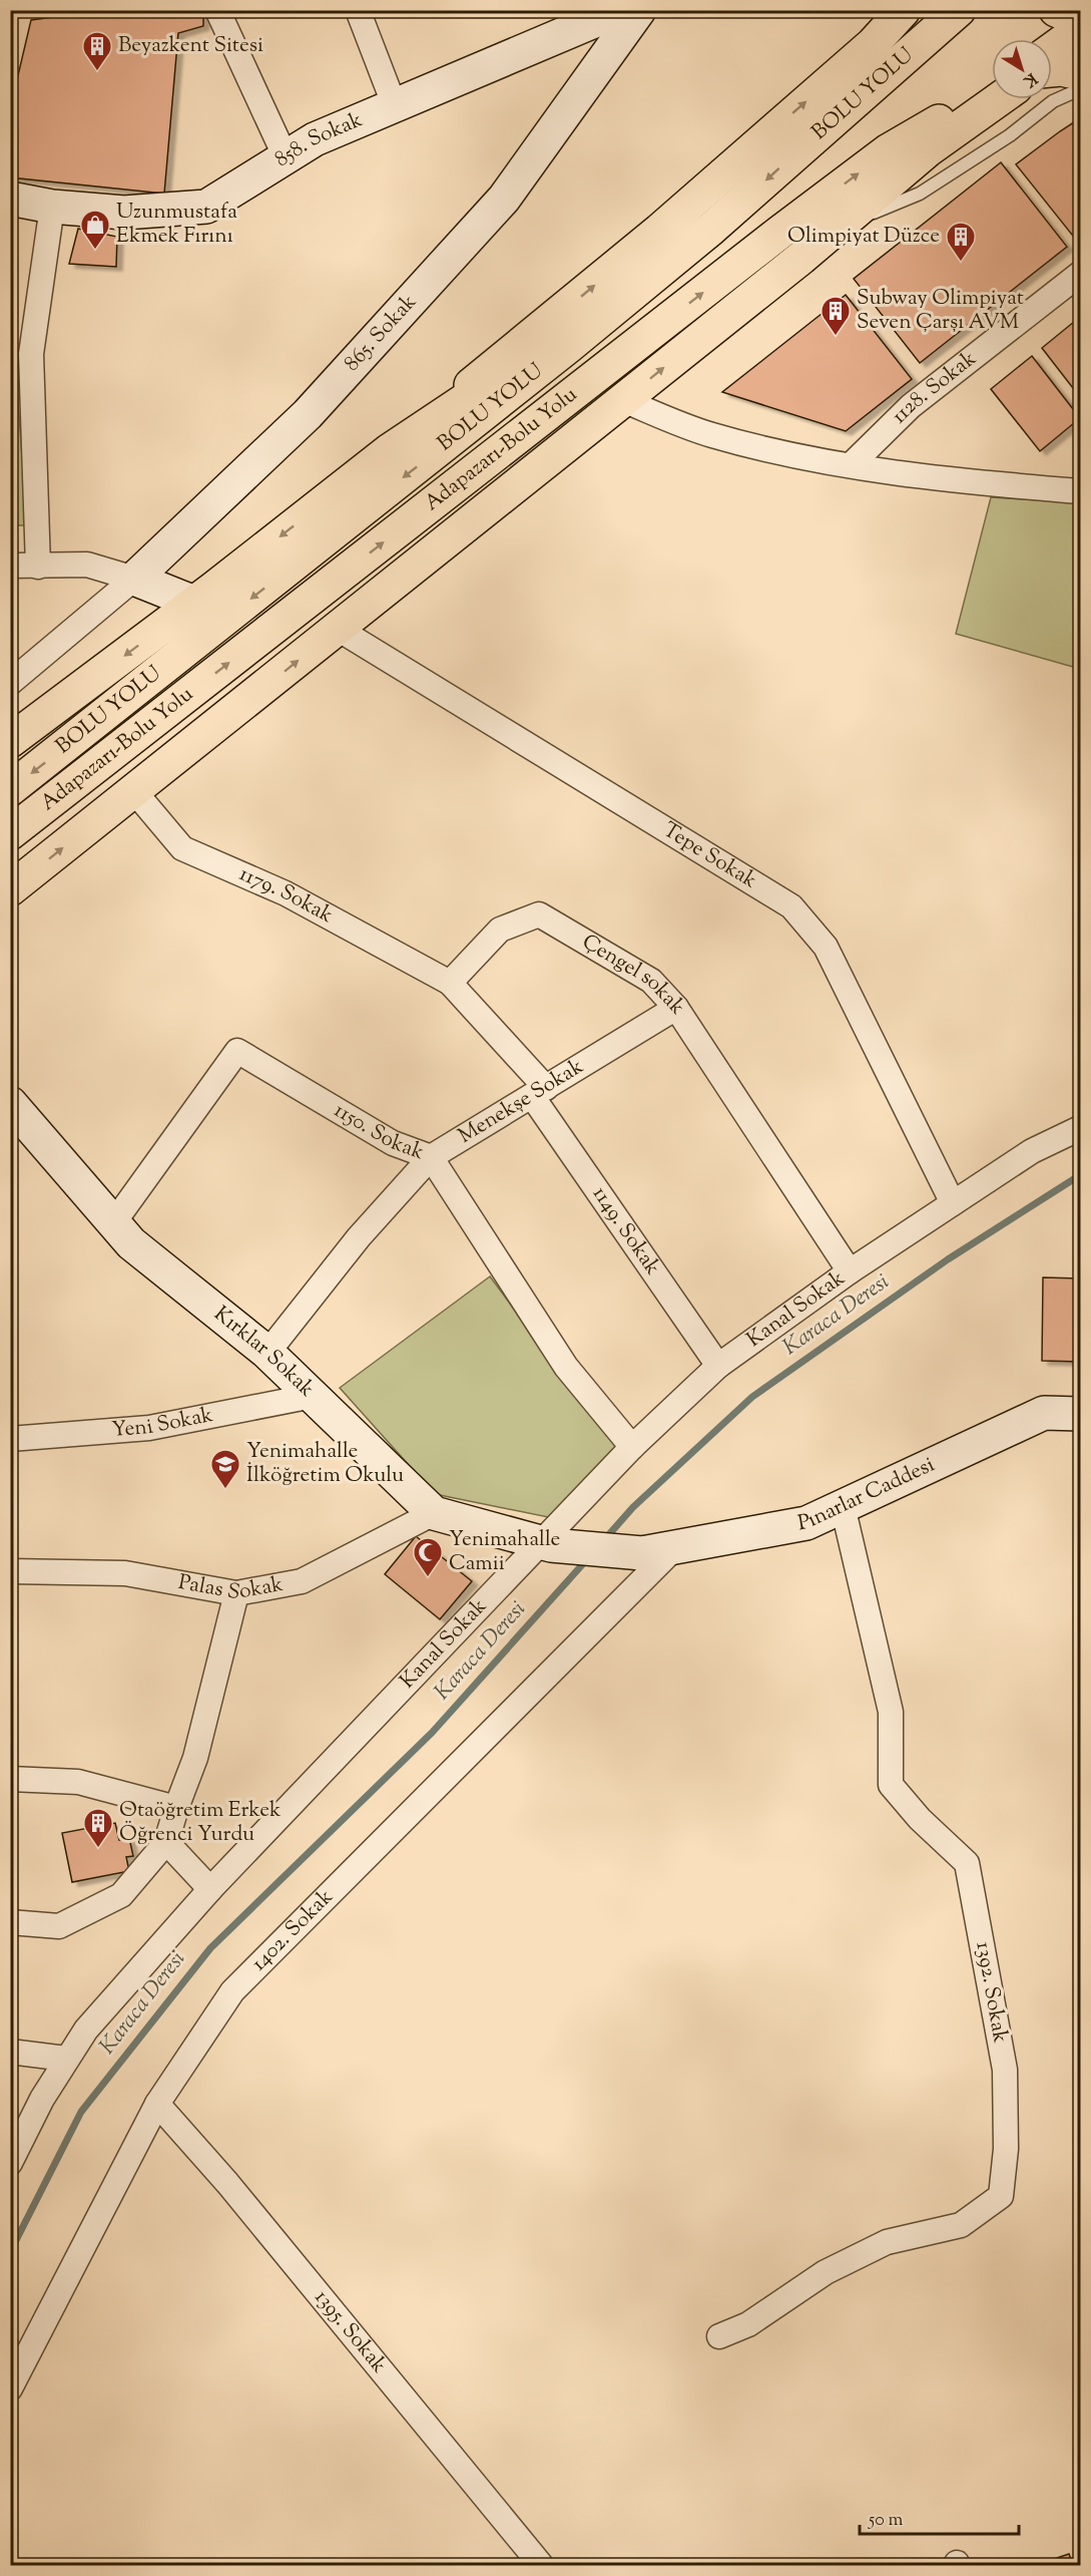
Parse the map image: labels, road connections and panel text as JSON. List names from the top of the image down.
{
  "streets": {
    "highway": ["BOLU YOLU", "Adapazarı-Bolu Yolu"],
    "street": [
      "858. Sokak",
      "865. Sokak",
      "1128. Sokak",
      "Tepe Sokak",
      "1179. Sokak",
      "Çengel sokak",
      "Menekşe Sokak",
      "1150. Sokak",
      "1149. Sokak",
      "Kanal Sokak",
      "Kırklar Sokak",
      "Yeni Sokak",
      "Pınarlar Caddesi",
      "Palas Sokak",
      "1402. Sokak",
      "1392. Sokak",
      "1395. Sokak"
    ]
  },
  "crossings": [
    ["858. Sokak", "865. Sokak"],
    ["Tepe Sokak", "Kanal Sokak"],
    ["1179. Sokak", "Çengel sokak"],
    ["Çengel sokak", "Menekşe Sokak"],
    ["Çengel sokak", "Kanal Sokak"],
    ["Menekşe Sokak", "1150. Sokak"],
    ["Menekşe Sokak", "1149. Sokak"],
    ["Menekşe Sokak", "Kırklar Sokak"],
    ["1150. Sokak", "Kanal Sokak"],
    ["1150. Sokak", "Kırklar Sokak"],
    ["1149. Sokak", "Kanal Sokak"],
    ["Kanal Sokak", "Kırklar Sokak"],
    ["Kırklar Sokak", "Yeni Sokak"],
    ["Kırklar Sokak", "Pınarlar Caddesi"],
    ["Kırklar Sokak", "Palas Sokak"],
    ["Pınarlar Caddesi", "1402. Sokak"],
    ["Pınarlar Caddesi", "1392. Sokak"],
    ["1402. Sokak", "1395. Sokak"]
  ],
  "water": ["Karaca Deresi"],
  "places": {
    "building": [
      "Beyazkent Sitesi",
      "Olimpiyat Düzce",
      "Subway Olimpiyat Seven Çarşı AVM",
      "Otaöğretim Erkek Öğrenci Yurdu"
    ],
    "shop": ["Uzunmustafa Ekmek Fırını"],
    "school or university": ["Yenimahalle İlköğretim Okulu"],
    "mosque": ["Yenimahalle Camii"]
  },
  "scale_bar": "50 m",
  "north": "bottom right"
}
